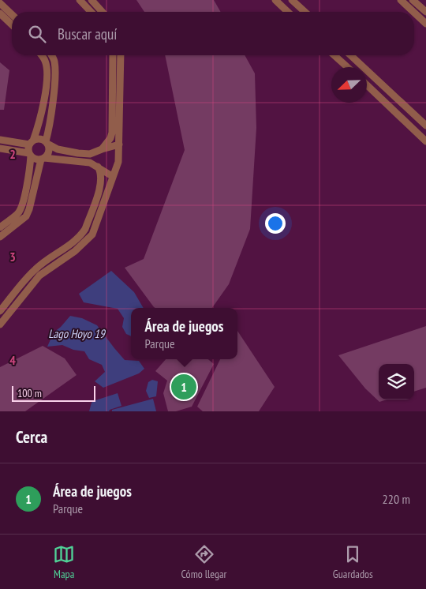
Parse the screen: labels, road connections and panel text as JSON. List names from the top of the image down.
{
  "water": ["Lago Hoyo 19"],
  "scale_bar": "100 m",
  "north": "bottom left",
  "page": {
    "search": "Buscar aquí",
    "popup": ["Área de juegos", "Parque"],
    "pins": "1",
    "scale": "100 m",
    "heading": "Cerca",
    "list": [
      {
        "mark": "1",
        "name": "Área de juegos",
        "note": "Parque",
        "value": "220 m"
      }
    ],
    "nav": ["Mapa", "Cómo llegar", "Guardados"]
  },
  "grid": {
    "rows": ["2", "3", "4"]
  }
}
